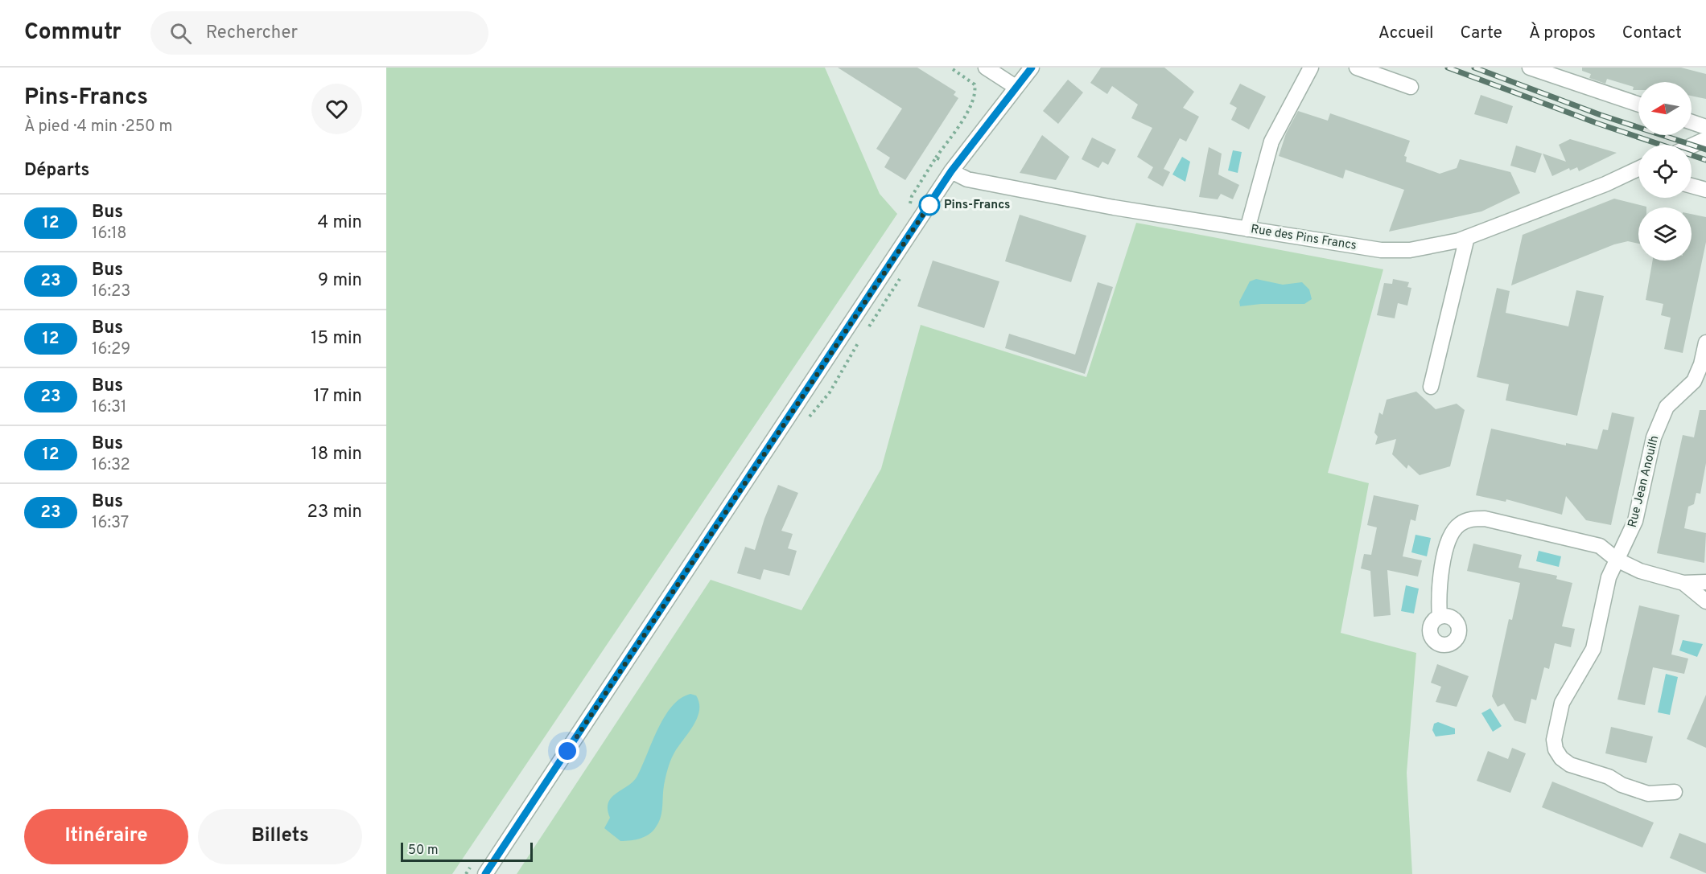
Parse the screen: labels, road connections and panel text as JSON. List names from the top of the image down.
{
  "streets": {
    "street": ["Rue des Pins Francs", "Rue Jean Anouilh"]
  },
  "places": ["Pins-Francs"],
  "lines": ["bus line 12"],
  "scale_bar": "50 m",
  "north": "left",
  "page": {
    "header": "Commutr",
    "search": "Rechercher",
    "nav": [
      "Accueil",
      "Carte",
      "À propos",
      "Contact"
    ],
    "heading": [
      ["Pins-Francs", "À pied · 4 min · 250 m"],
      "Départs"
    ],
    "list": [
      {
        "mark": "12",
        "name": "Bus",
        "note": "16:18",
        "value": "4 min"
      },
      {
        "mark": "23",
        "name": "Bus",
        "note": "16:23",
        "value": "9 min"
      },
      {
        "mark": "12",
        "name": "Bus",
        "note": "16:29",
        "value": "15 min"
      },
      {
        "mark": "23",
        "name": "Bus",
        "note": "16:31",
        "value": "17 min"
      },
      {
        "mark": "12",
        "name": "Bus",
        "note": "16:32",
        "value": "18 min"
      },
      {
        "mark": "23",
        "name": "Bus",
        "note": "16:37",
        "value": "23 min"
      }
    ],
    "buttons": ["Itinéraire", "Billets"],
    "scale": "50 m"
  }
}
